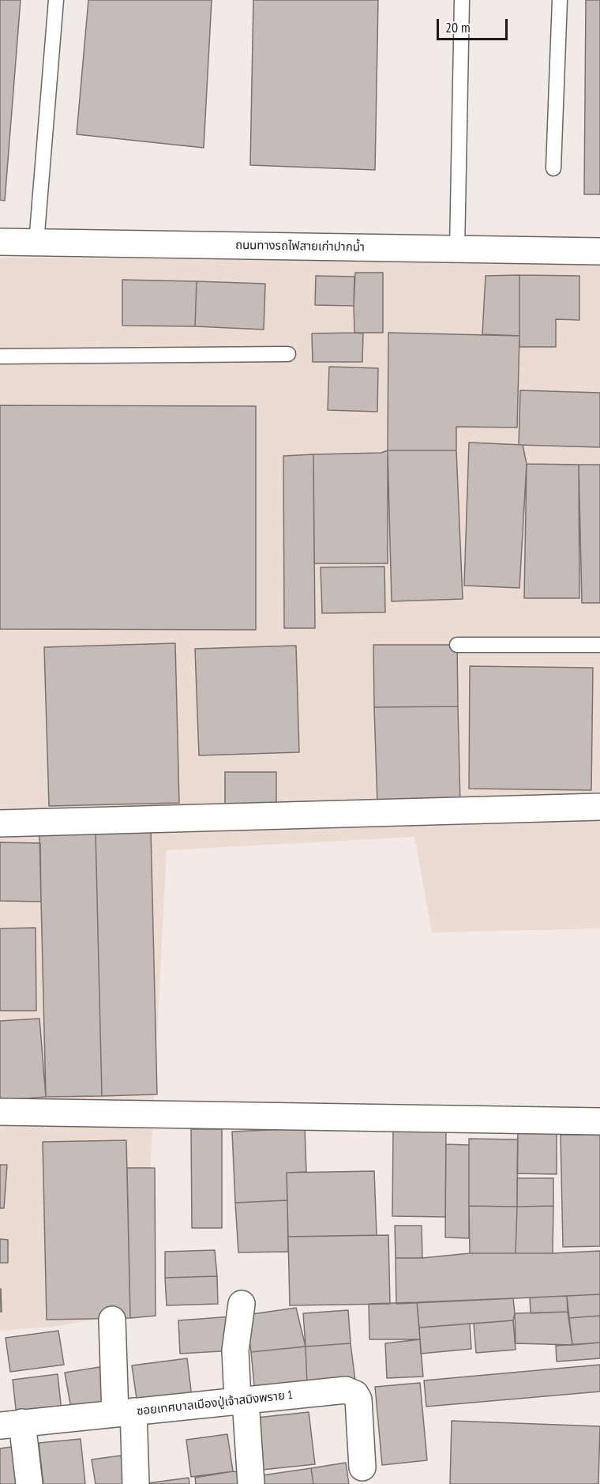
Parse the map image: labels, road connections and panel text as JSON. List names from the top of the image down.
{
  "streets": {
    "street": ["ถนนทางรถไฟสายเก่าปากน้ำ", "ซอยเทศบาลเมืองปู่เจ้าสมิงพราย 1"]
  },
  "scale_bar": "20 m"
}
